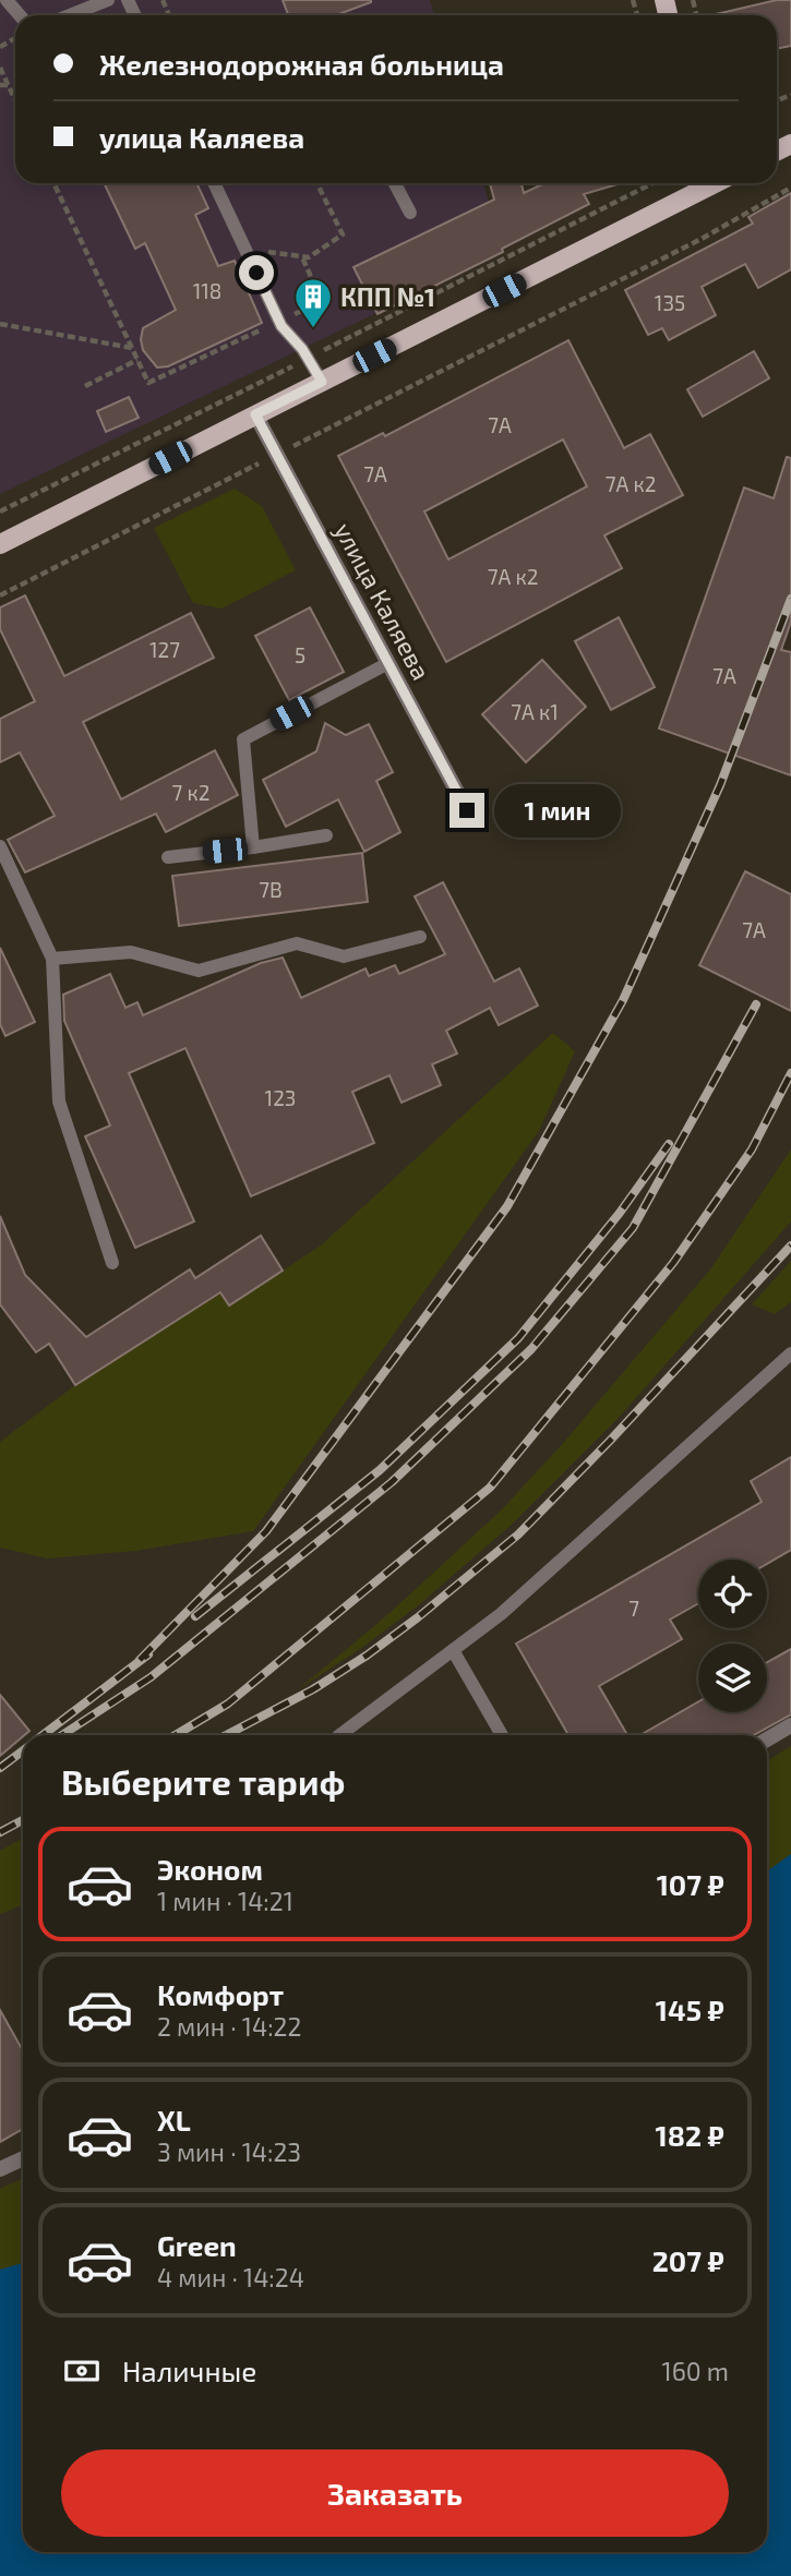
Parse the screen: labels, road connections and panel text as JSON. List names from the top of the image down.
{
  "streets": {
    "street": ["улица Каляева"]
  },
  "places": {
    "building": ["КПП №1"]
  },
  "house_numbers": [
    "118",
    "135",
    "7А",
    "7А",
    "7А к2",
    "7А к2",
    "127",
    "5",
    "7А",
    "7А к1",
    "7 к2",
    "7В",
    "7А",
    "123",
    "7"
  ],
  "page": {
    "banner": ["Железнодорожная больница", "улица Каляева"],
    "bubble": "1 мин",
    "heading": "Выберите тариф",
    "list": [
      {
        "name": "Эконом",
        "note": "1 мин · 14:21",
        "value": "107 ₽"
      },
      {
        "name": "Комфорт",
        "note": "2 мин · 14:22",
        "value": "145 ₽"
      },
      {
        "name": "XL",
        "note": "3 мин · 14:23",
        "value": "182 ₽"
      },
      {
        "name": "Green",
        "note": "4 мин · 14:24",
        "value": "207 ₽"
      }
    ],
    "pay": ["Наличные", "160 m"],
    "buttons": "Заказать"
  }
}
